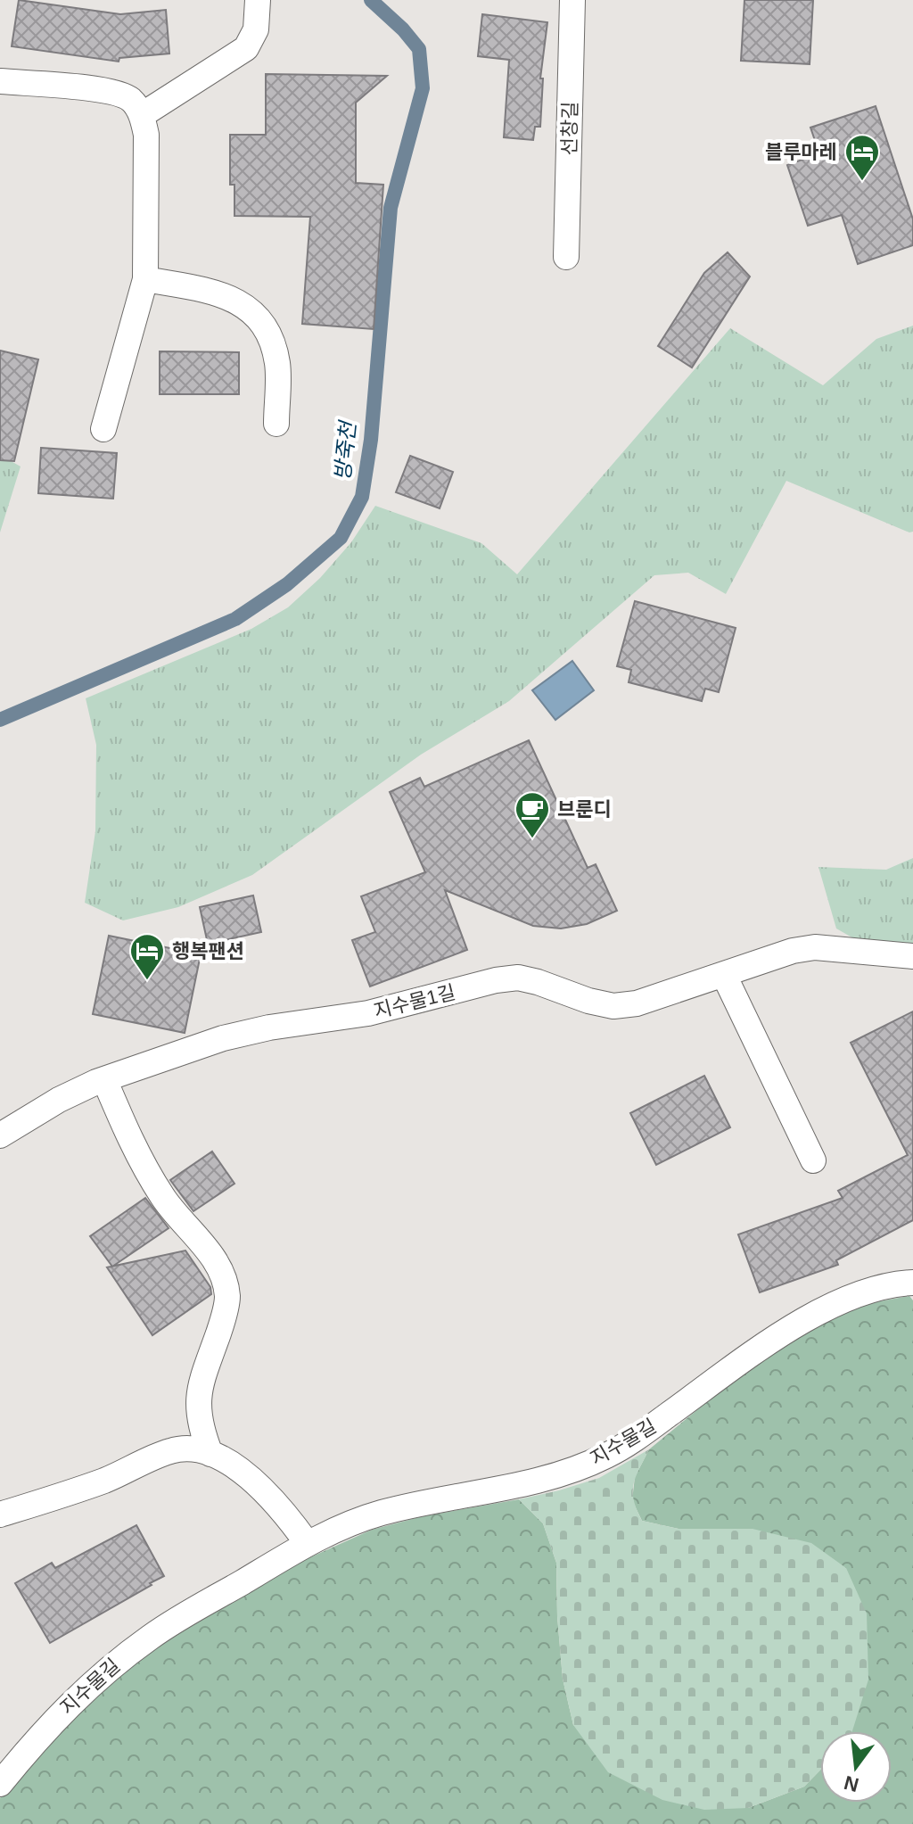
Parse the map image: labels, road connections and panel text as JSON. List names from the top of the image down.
{
  "streets": {
    "lane": ["선창길", "지수물1길", "지수물길"]
  },
  "water": ["방죽천"],
  "places": {
    "hotel": ["블루마레", "행복팬션"],
    "cafe": ["브룬디"]
  },
  "north": "bottom"
}
